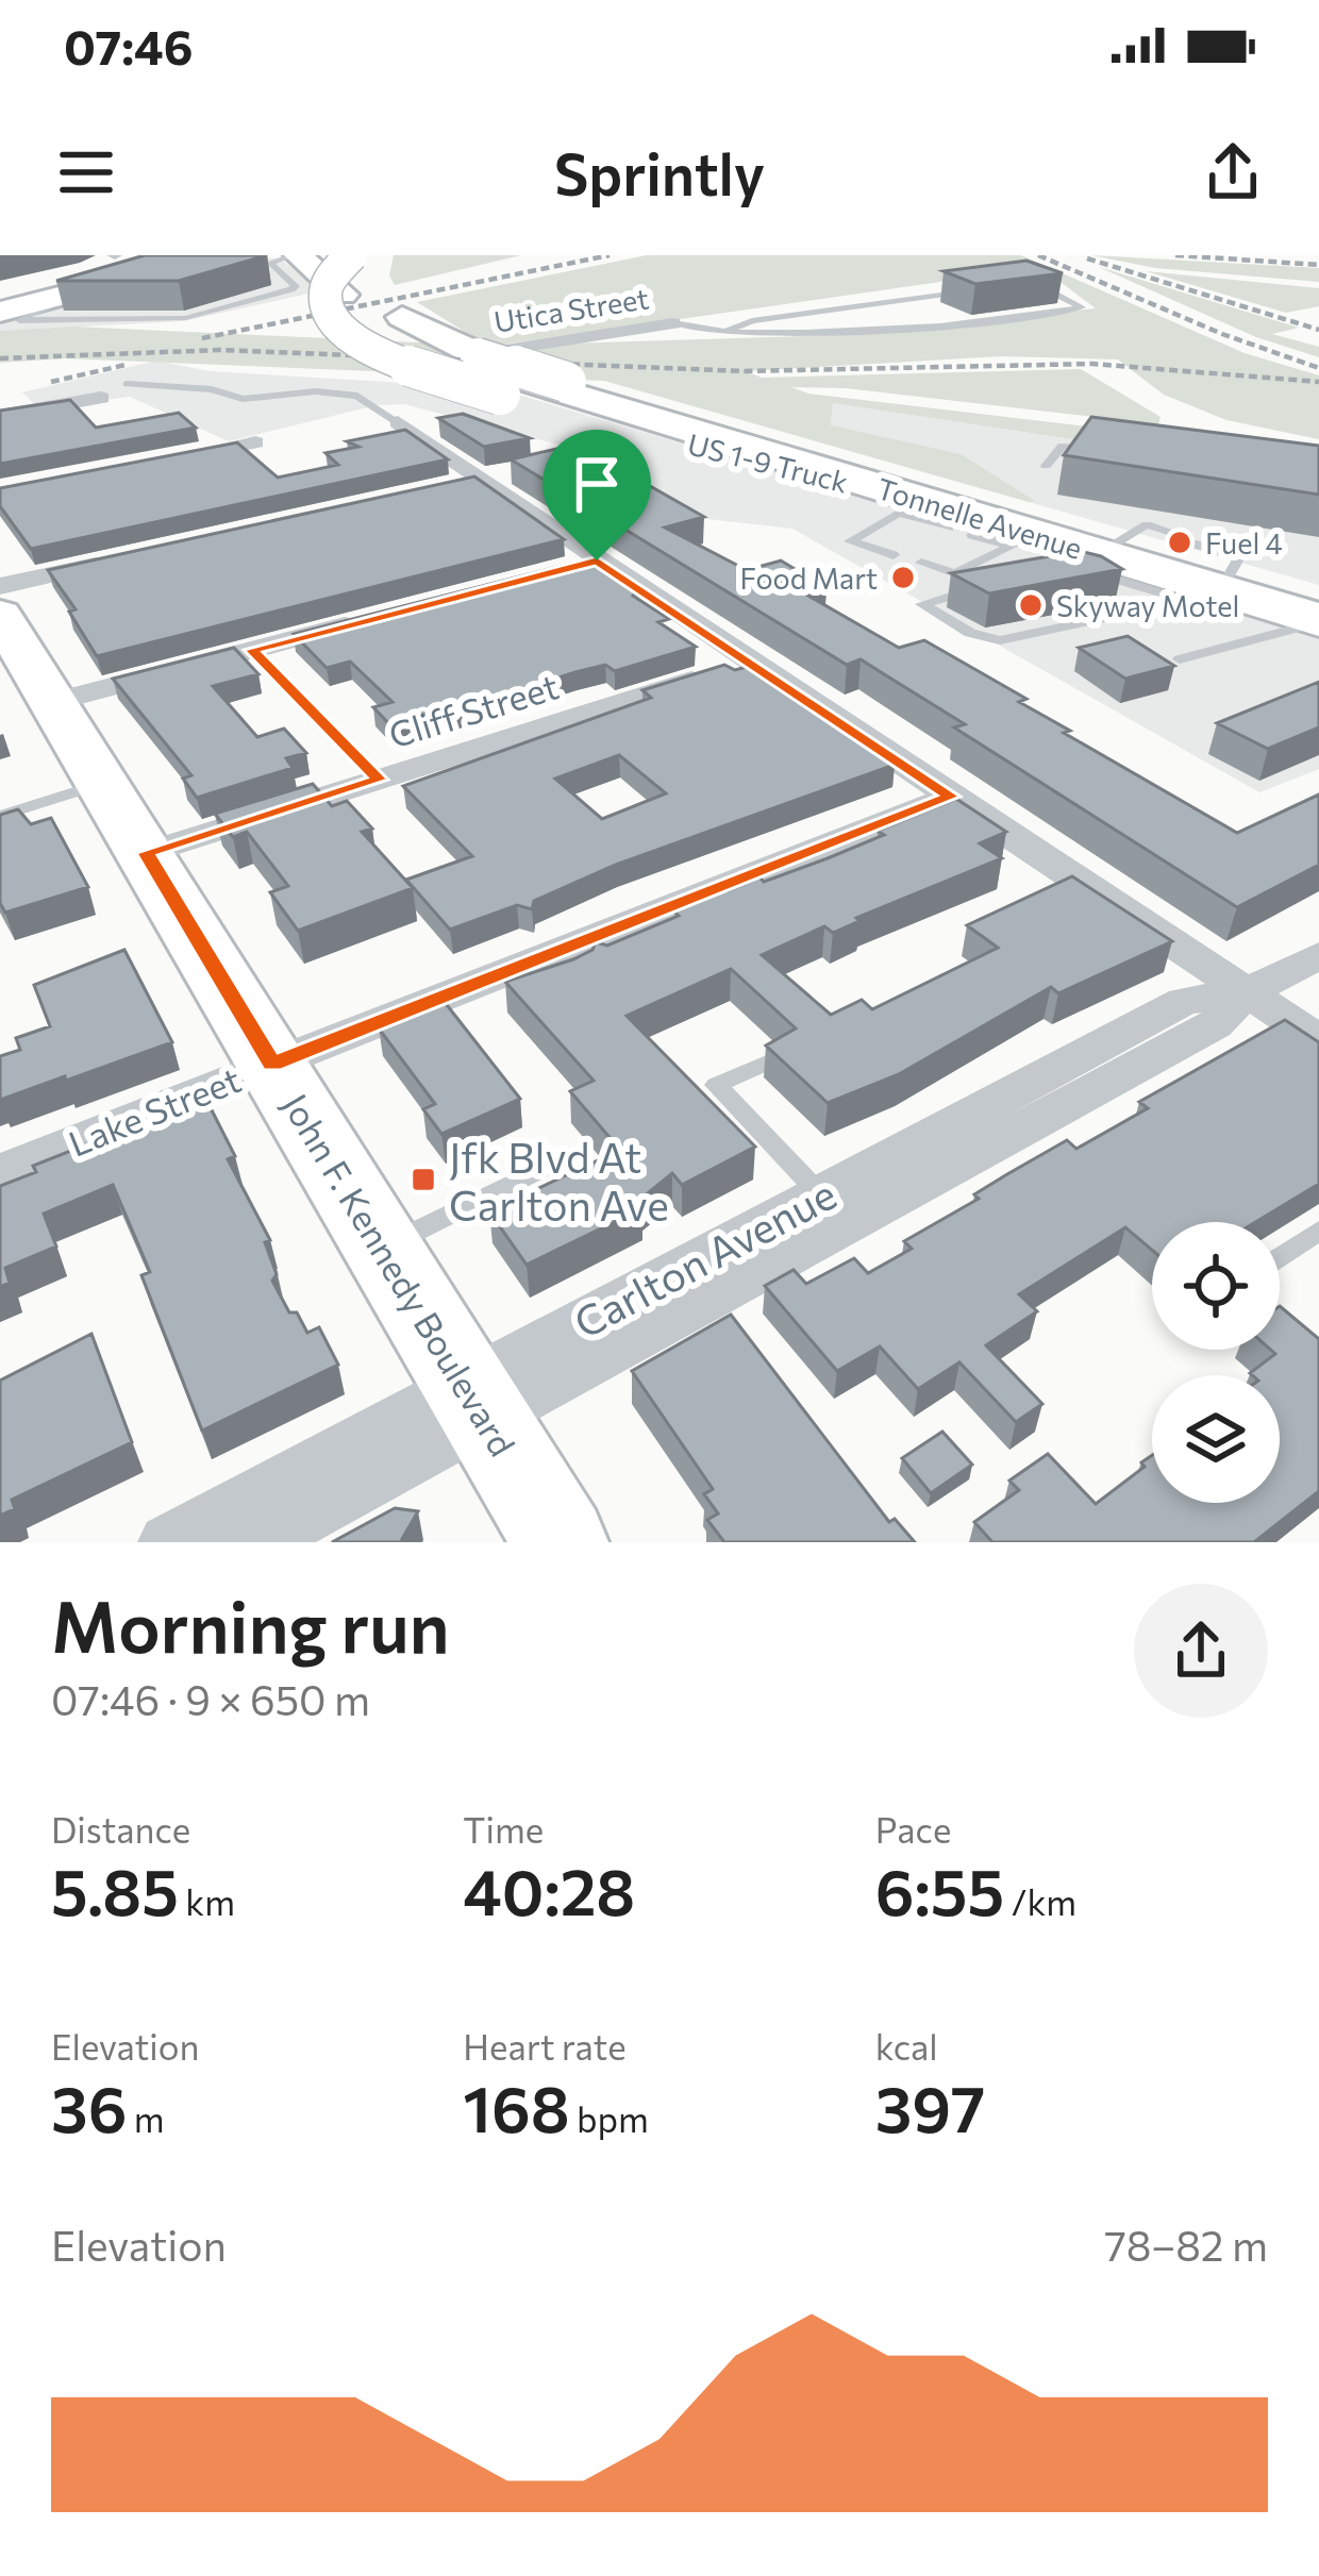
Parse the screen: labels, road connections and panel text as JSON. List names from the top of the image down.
{
  "streets": {
    "highway": ["Tonnelle Avenue"],
    "main road": ["John F. Kennedy Boulevard"],
    "street": [
      "Utica Street",
      "Cliff Street",
      "Lake Street",
      "Carlton Avenue"
    ]
  },
  "crossings": [
    ["Utica Street", "Tonnelle Avenue"],
    ["Cliff Street", "John F. Kennedy Boulevard"],
    ["Lake Street", "John F. Kennedy Boulevard"],
    ["Carlton Avenue", "John F. Kennedy Boulevard"]
  ],
  "places": {
    "other": ["Fuel 4", "Food Mart", "Skyway Motel"],
    "transit": ["Jfk Blvd At Carlton Ave"]
  },
  "page": {
    "status": "07:46",
    "header": "Sprintly",
    "heading": ["Morning run", "07:46 · 9 × 650 m"],
    "stats": [
      ["Distance", "5.85 km"],
      ["Time", "40:28"],
      ["Pace", "6:55 /km"],
      ["Elevation", "36 m"],
      ["Heart rate", "168 bpm"],
      ["kcal", "397"]
    ],
    "chart": ["Elevation", "78–82 m"]
  }
}
